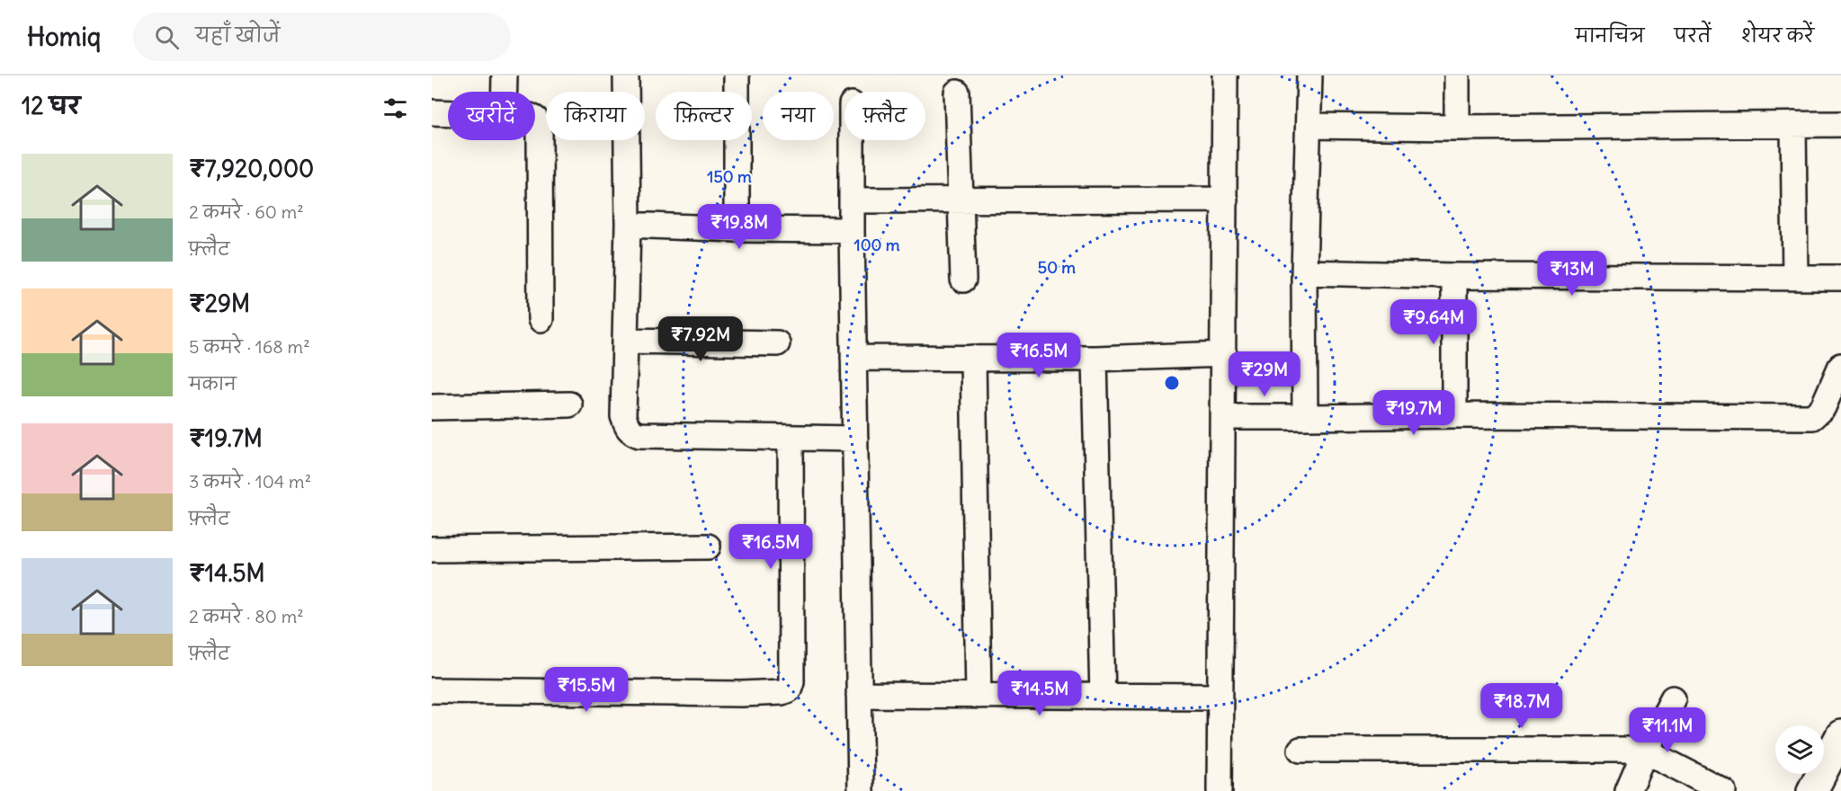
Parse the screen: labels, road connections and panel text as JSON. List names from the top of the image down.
{
  "page": {
    "header": "Homiq",
    "search": "यहाँ खोजें",
    "nav": ["मानचित्र", "परतें", "शेयर करें"],
    "heading": "12 घर",
    "chip": [
      "खरीदें",
      "किराया",
      "फ़िल्टर",
      "नया",
      "फ़्लैट"
    ],
    "list": [
      {
        "name": "₹7,920,000",
        "note": "2 कमरे · 60 m² · फ़्लैट"
      },
      {
        "name": "₹29M",
        "note": "5 कमरे · 168 m² · मकान"
      },
      {
        "name": "₹19.7M",
        "note": "3 कमरे · 104 m² · फ़्लैट"
      },
      {
        "name": "₹14.5M",
        "note": "2 कमरे · 80 m² · फ़्लैट"
      }
    ],
    "price": [
      "₹19.8M",
      "₹13M",
      "₹9.64M",
      "₹7.92M",
      "₹16.5M",
      "₹29M",
      "₹19.7M",
      "₹16.5M",
      "₹15.5M",
      "₹14.5M",
      "₹18.7M",
      "₹11.1M"
    ]
  },
  "rings": ["150 m", "100 m", "50 m"]
}
